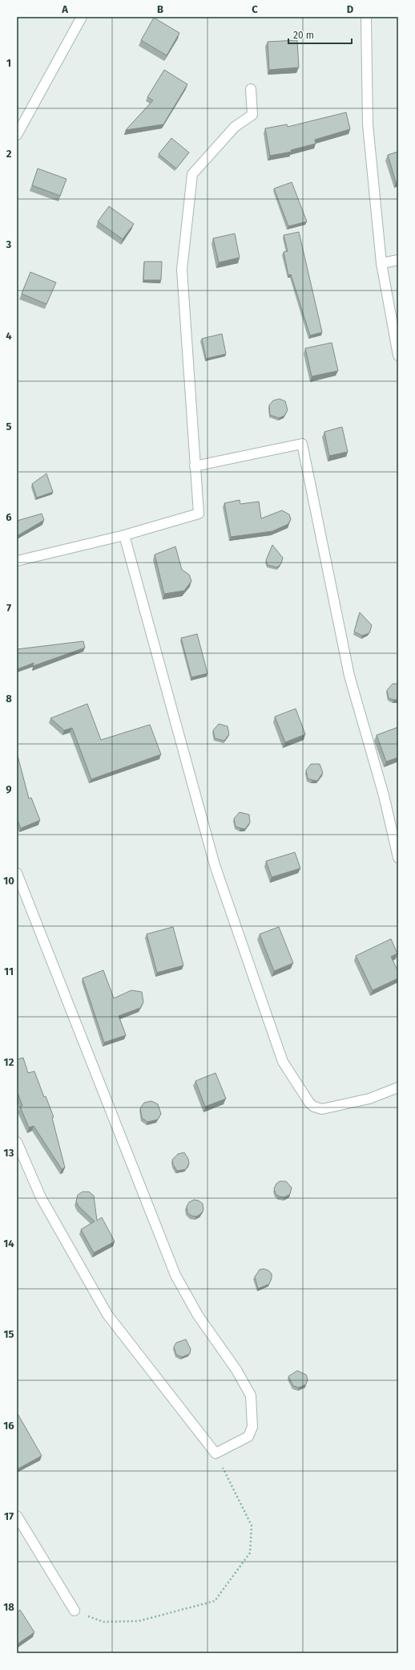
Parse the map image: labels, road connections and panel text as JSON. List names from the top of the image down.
{
  "scale_bar": "20 m",
  "grid": {
    "columns": [
      "A",
      "B",
      "C",
      "D"
    ],
    "rows": [
      "1",
      "2",
      "3",
      "4",
      "5",
      "6",
      "7",
      "8",
      "9",
      "10",
      "11",
      "12",
      "13",
      "14",
      "15",
      "16",
      "17",
      "18"
    ]
  }
}
